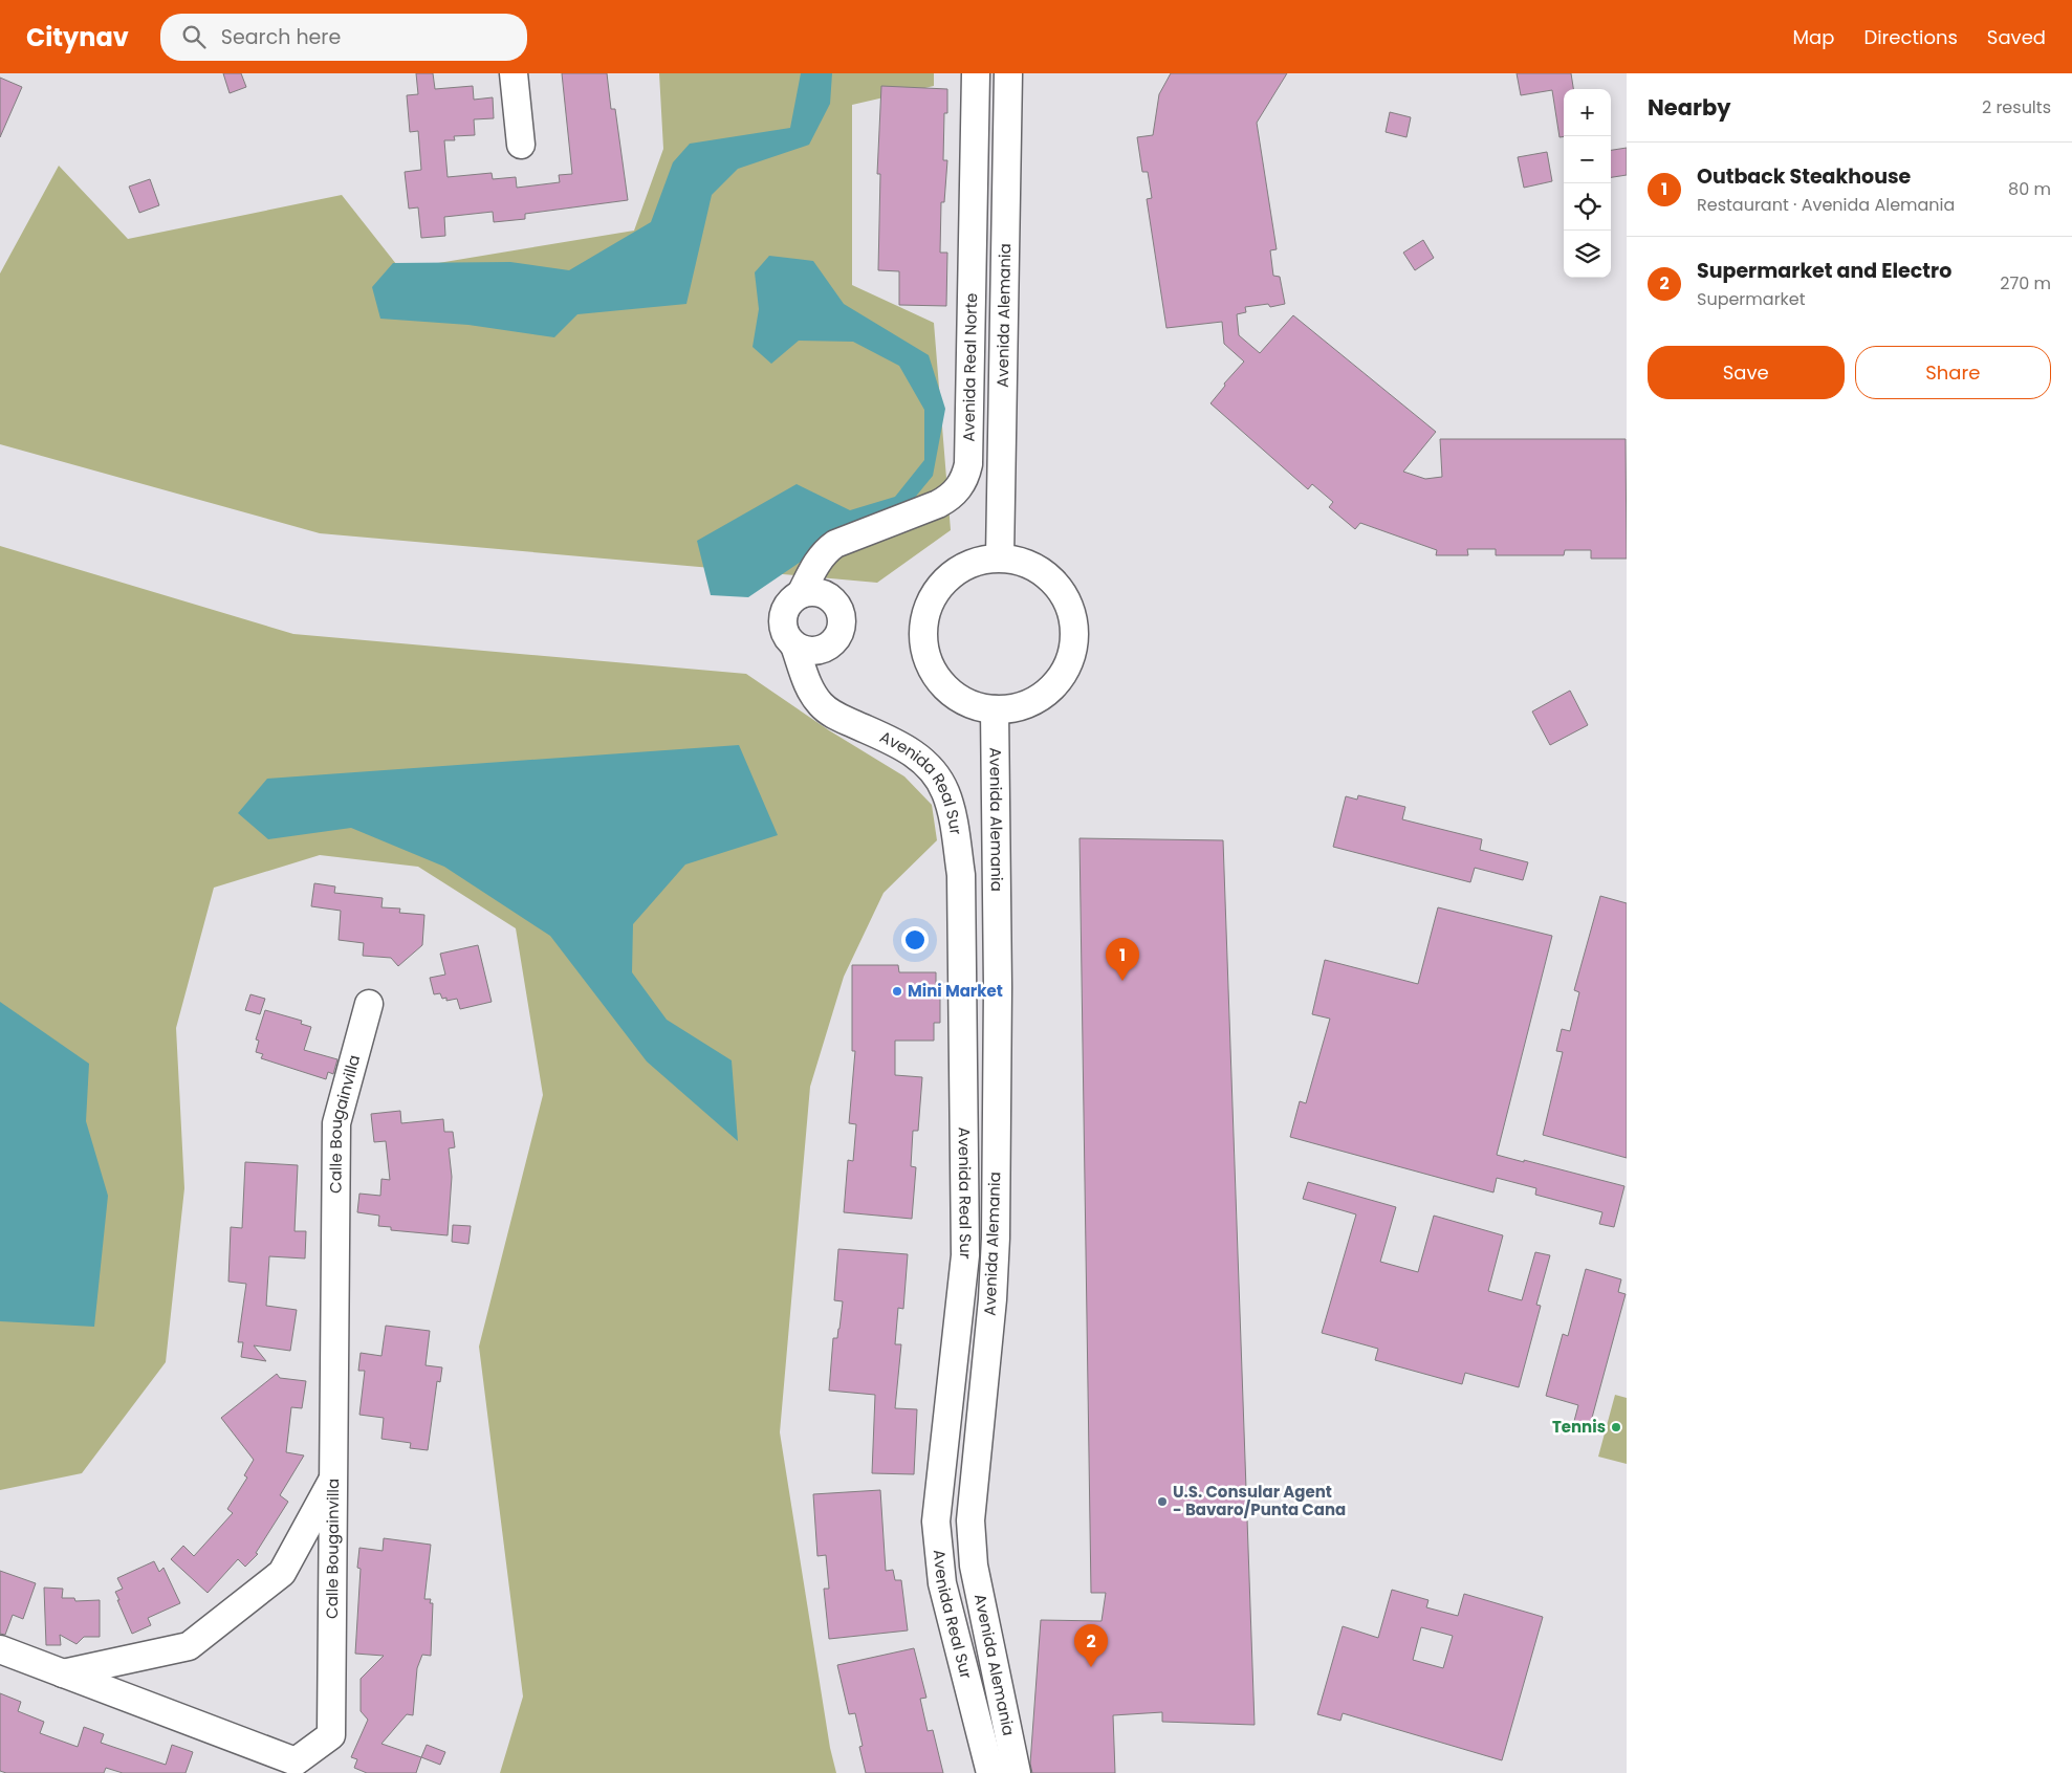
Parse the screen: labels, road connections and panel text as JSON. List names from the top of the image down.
{
  "streets": {
    "street": [
      "Avenida Alemania",
      "Avenida Real Norte",
      "Avenida Real Sur",
      "Calle Bougainvilla"
    ]
  },
  "crossings": [
    ["Avenida Real Norte", "Avenida Real Sur"]
  ],
  "places": ["Mini Market", "Tennis", "U.S. Consular Agent - Bavaro/Punta Cana"],
  "page": {
    "header": "Citynav",
    "search": "Search here",
    "nav": ["Map", "Directions", "Saved"],
    "heading": ["Nearby", "2 results"],
    "map_buttons": ["+", "−"],
    "list": [
      {
        "mark": "1",
        "name": "Outback Steakhouse",
        "note": "Restaurant · Avenida Alemania",
        "value": "80 m"
      },
      {
        "mark": "2",
        "name": "Supermarket and Electro",
        "note": "Supermarket",
        "value": "270 m"
      }
    ],
    "buttons": ["Save", "Share"],
    "pins": ["1", "2"]
  }
}
